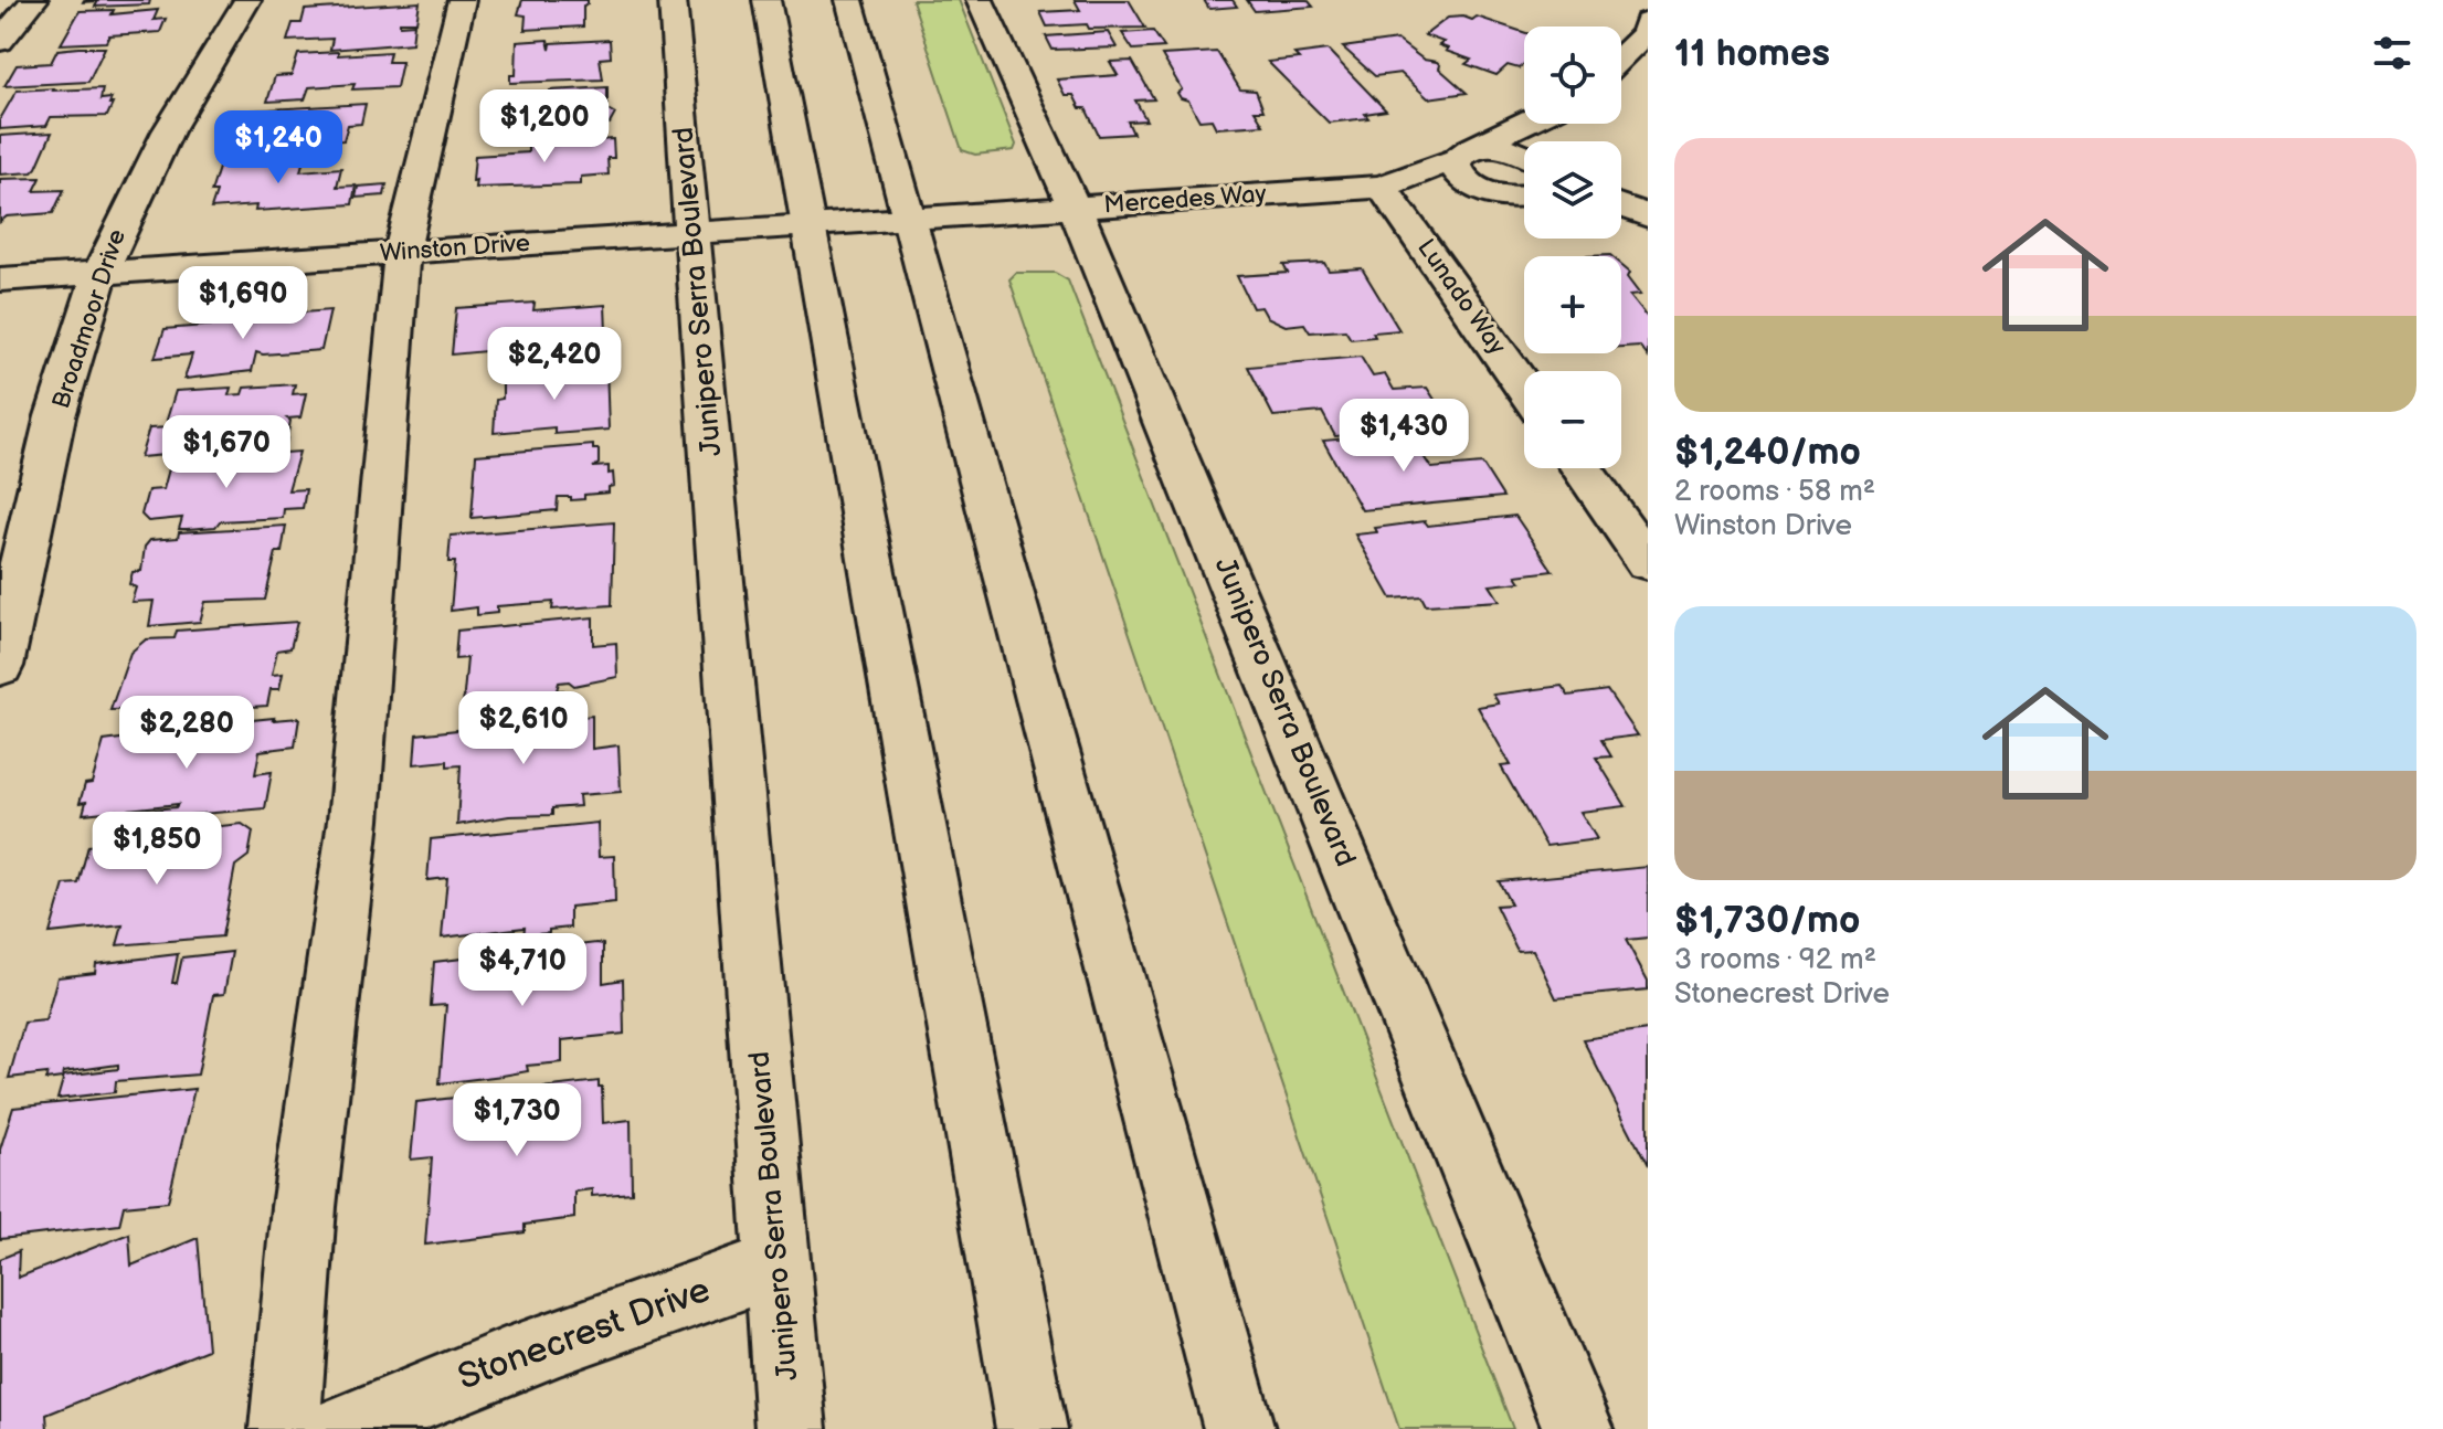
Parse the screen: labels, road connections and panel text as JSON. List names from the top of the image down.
{
  "streets": {
    "street": [
      "Mercedes Way",
      "Winston Drive",
      "Junipero Serra Boulevard",
      "Lunado Way",
      "Broadmoor Drive",
      "Stonecrest Drive"
    ]
  },
  "crossings": [
    ["Mercedes Way", "Winston Drive"],
    ["Mercedes Way", "Junipero Serra Boulevard"],
    ["Mercedes Way", "Lunado Way"],
    ["Winston Drive", "Junipero Serra Boulevard"],
    ["Winston Drive", "Broadmoor Drive"],
    ["Junipero Serra Boulevard", "Stonecrest Drive"]
  ],
  "page": {
    "heading": "11 homes",
    "map_buttons": ["+", "−"],
    "price": [
      "$1,200",
      "$1,240",
      "$1,690",
      "$2,420",
      "$1,430",
      "$1,670",
      "$2,610",
      "$2,280",
      "$1,850",
      "$4,710",
      "$1,730"
    ],
    "list": [
      {
        "name": "$1,240/mo",
        "note": "2 rooms · 58 m² · Winston Drive"
      },
      {
        "name": "$1,730/mo",
        "note": "3 rooms · 92 m² · Stonecrest Drive"
      }
    ]
  }
}
